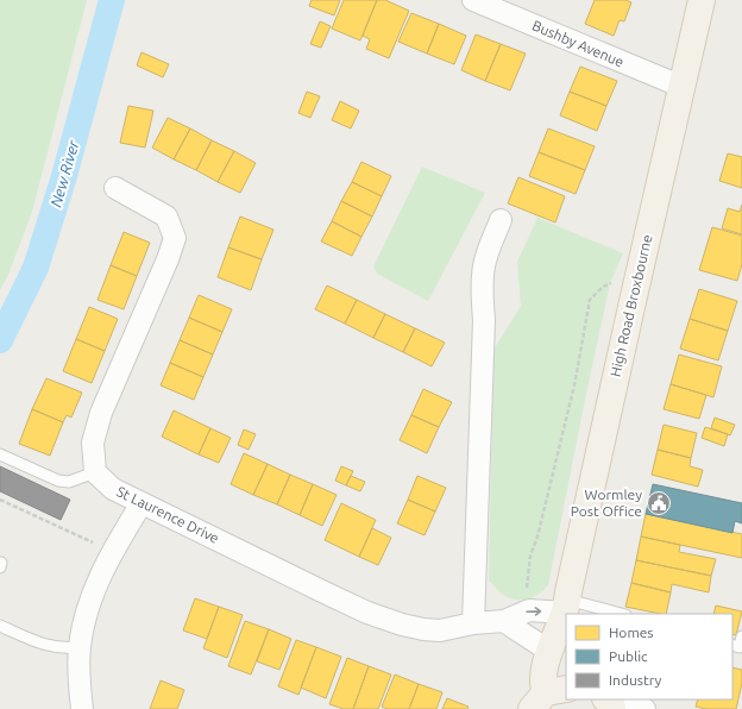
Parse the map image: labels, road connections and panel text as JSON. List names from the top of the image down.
{
  "streets": {
    "main road": ["High Road Broxbourne"],
    "street": ["Bushby Avenue", "St Laurence Drive"]
  },
  "crossings": [
    ["Bushby Avenue", "High Road Broxbourne"],
    ["High Road Broxbourne", "St Laurence Drive"]
  ],
  "water": ["New River"],
  "places": {
    "public building": ["Wormley Post Office"]
  },
  "legend": ["Homes", "Public", "Industry"]
}
